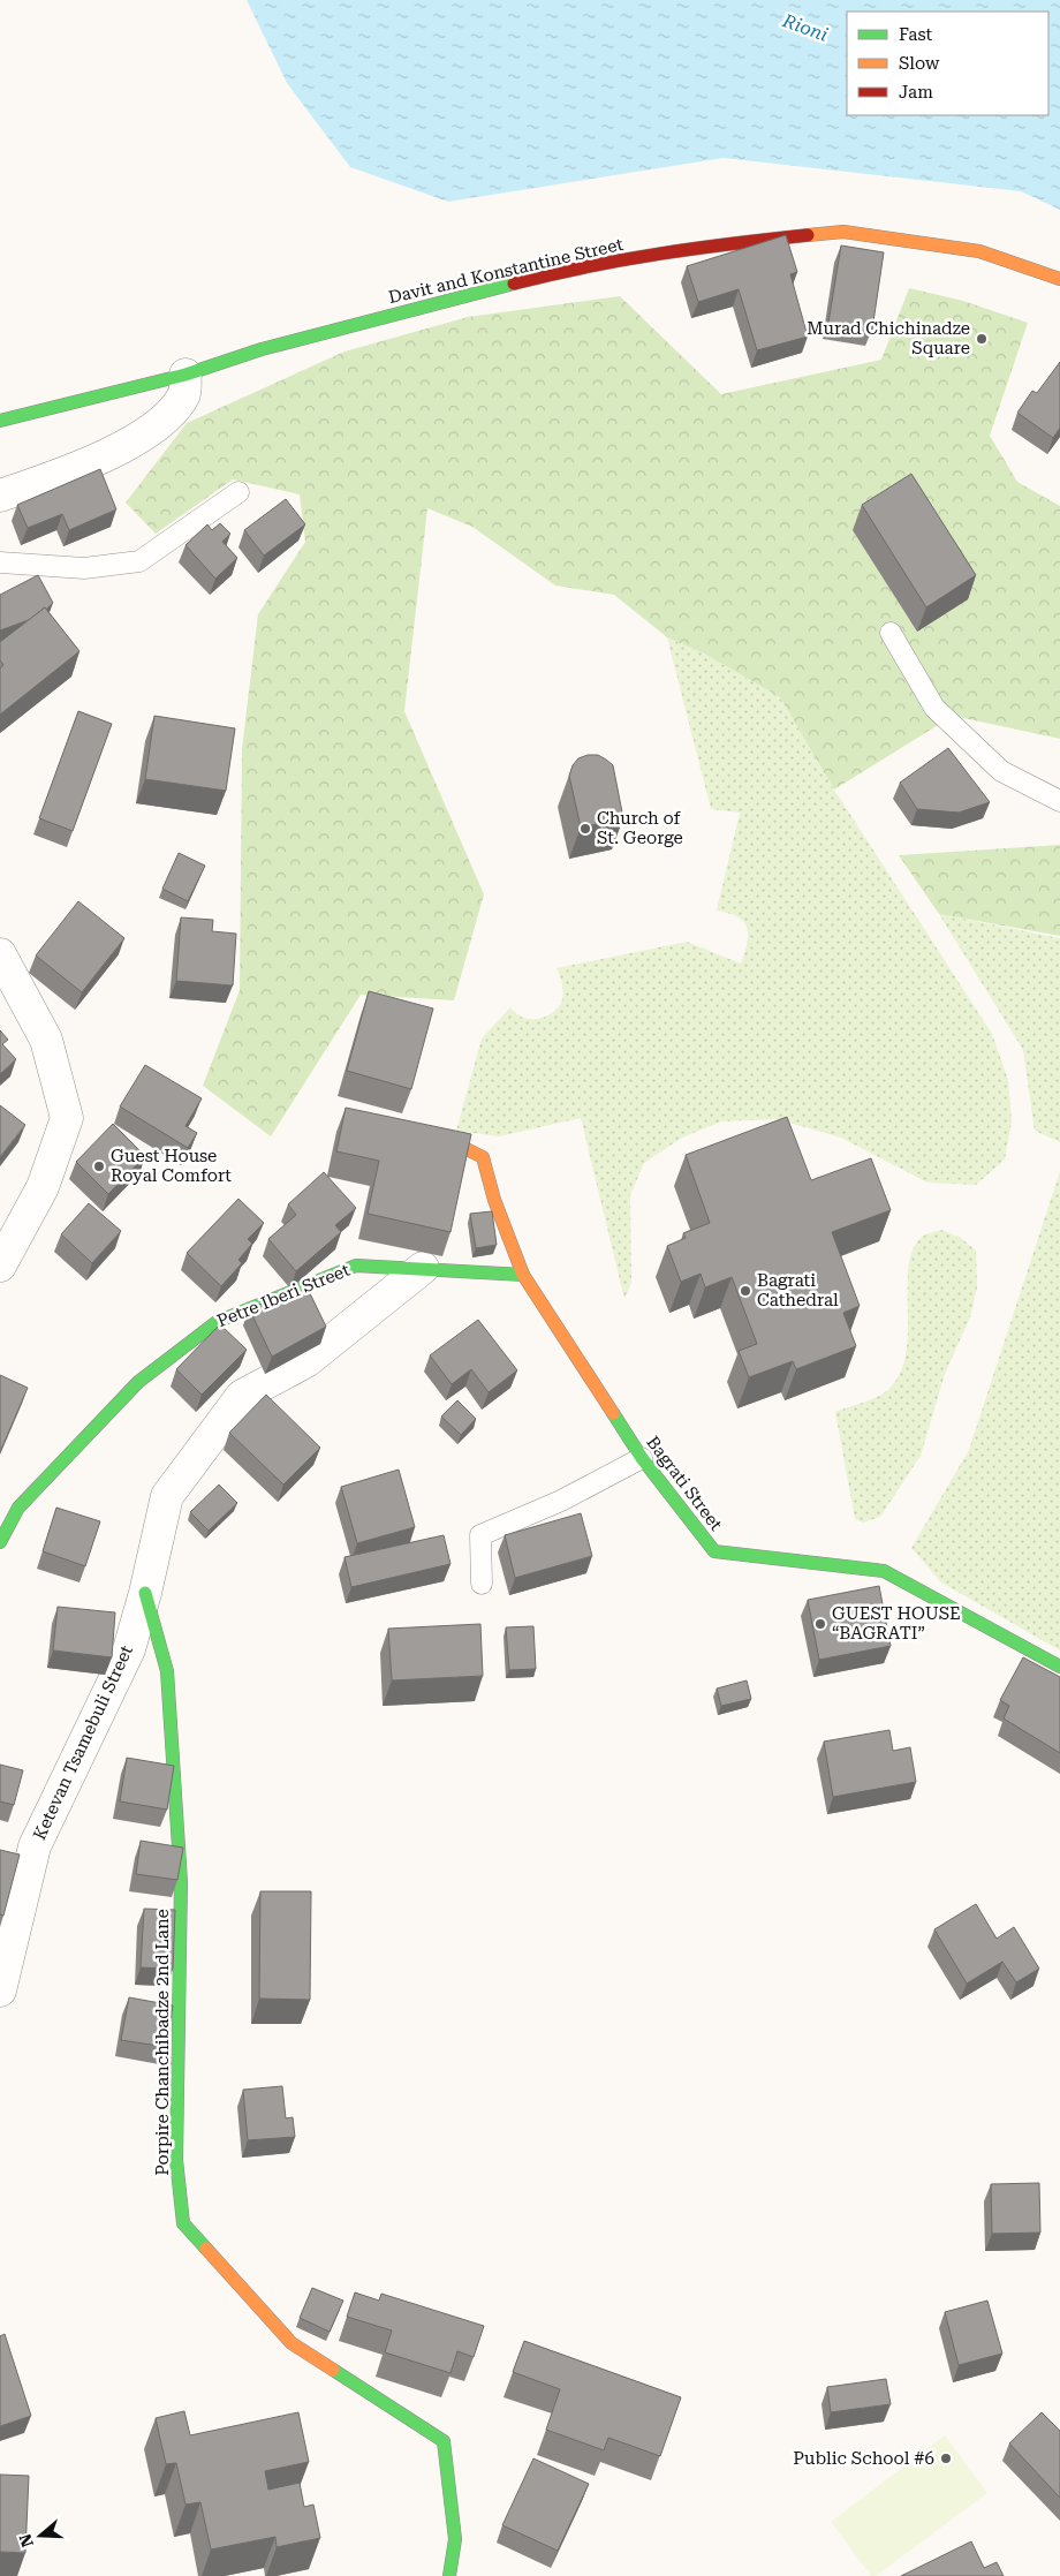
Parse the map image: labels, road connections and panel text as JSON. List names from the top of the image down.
{
  "streets": {
    "street": [
      "Davit and Konstantine Street",
      "Petre Iberi Street",
      "Bagrati Street",
      "Ketevan Tsamebuli Street",
      "Porpire Chanchibadze 2nd Lane"
    ]
  },
  "crossings": [
    ["Petre Iberi Street", "Bagrati Street"],
    ["Petre Iberi Street", "Ketevan Tsamebuli Street"],
    ["Ketevan Tsamebuli Street", "Porpire Chanchibadze 2nd Lane"]
  ],
  "water": ["Rioni"],
  "places": [
    "Murad Chichinadze Square",
    "Church of St. George",
    "Guest House Royal Comfort",
    "Bagrati Cathedral",
    "GUEST HOUSE “BAGRATI”",
    "Public School #6"
  ],
  "legend": ["Fast", "Slow", "Jam"],
  "north": "left"
}
